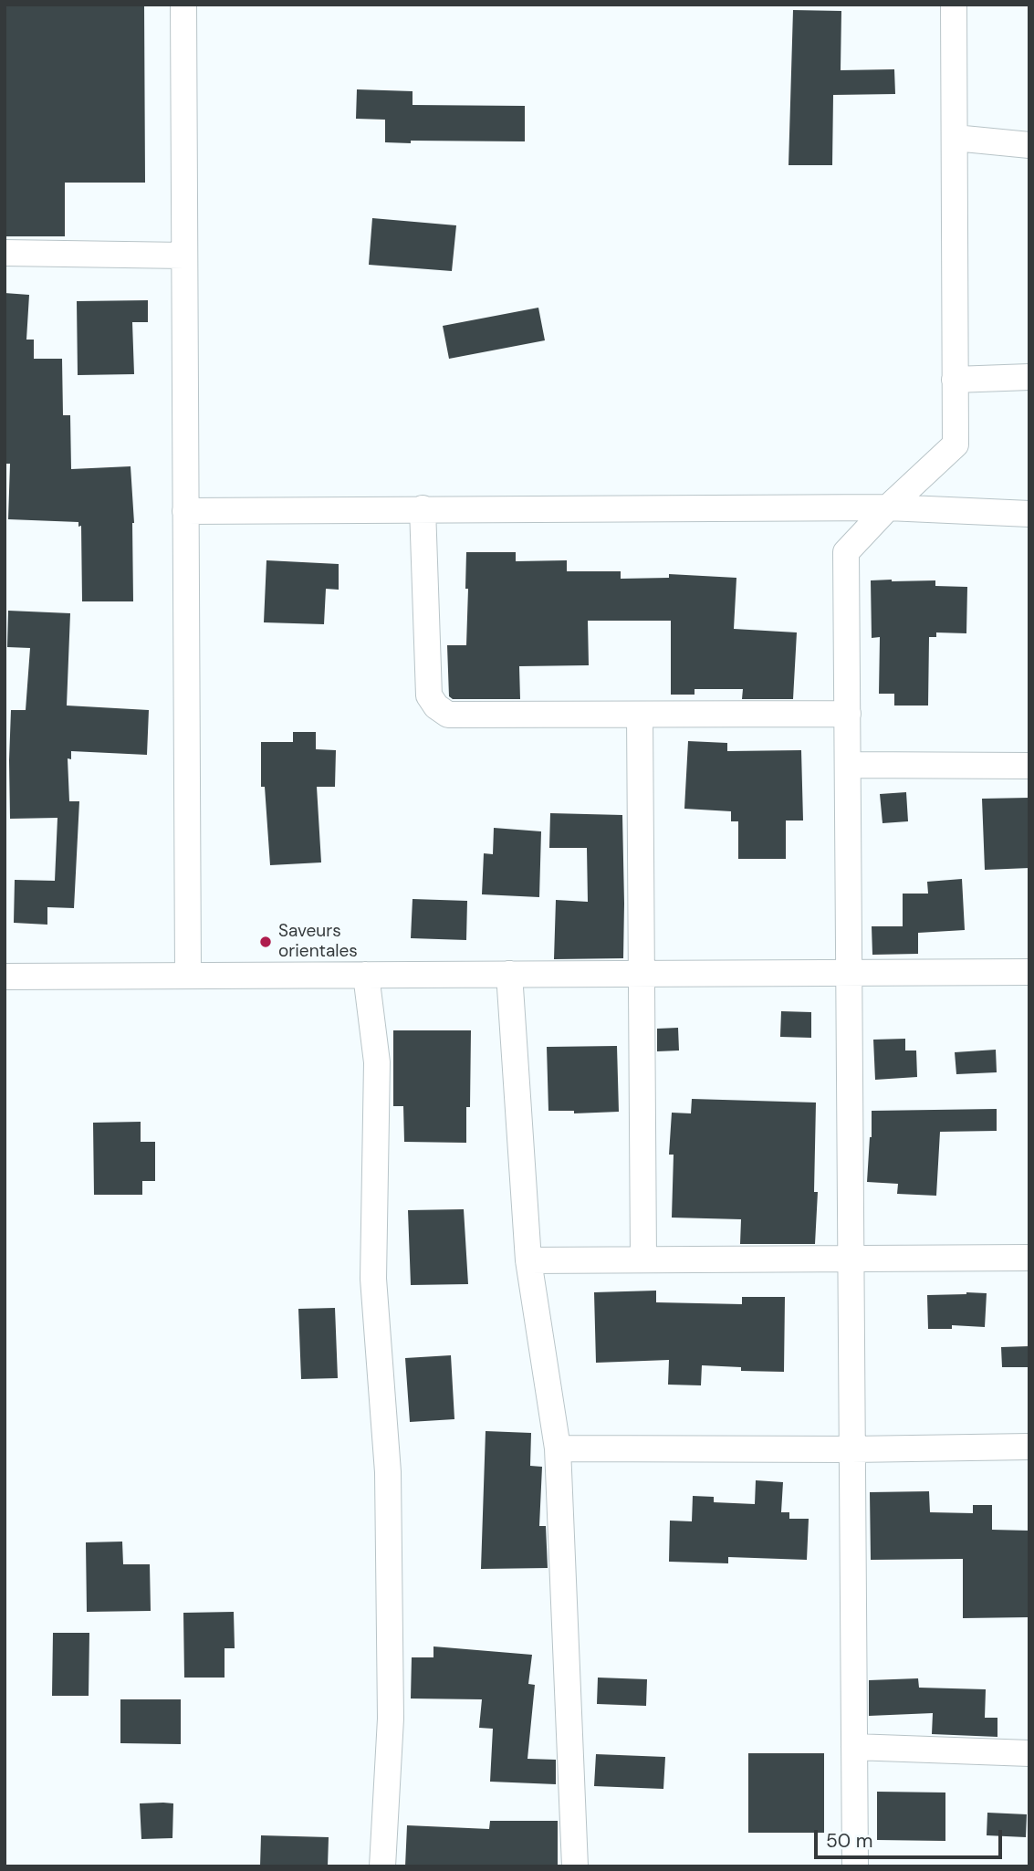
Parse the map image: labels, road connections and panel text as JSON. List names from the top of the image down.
{
  "places": ["Saveurs orientales"],
  "scale_bar": "50 m"
}
